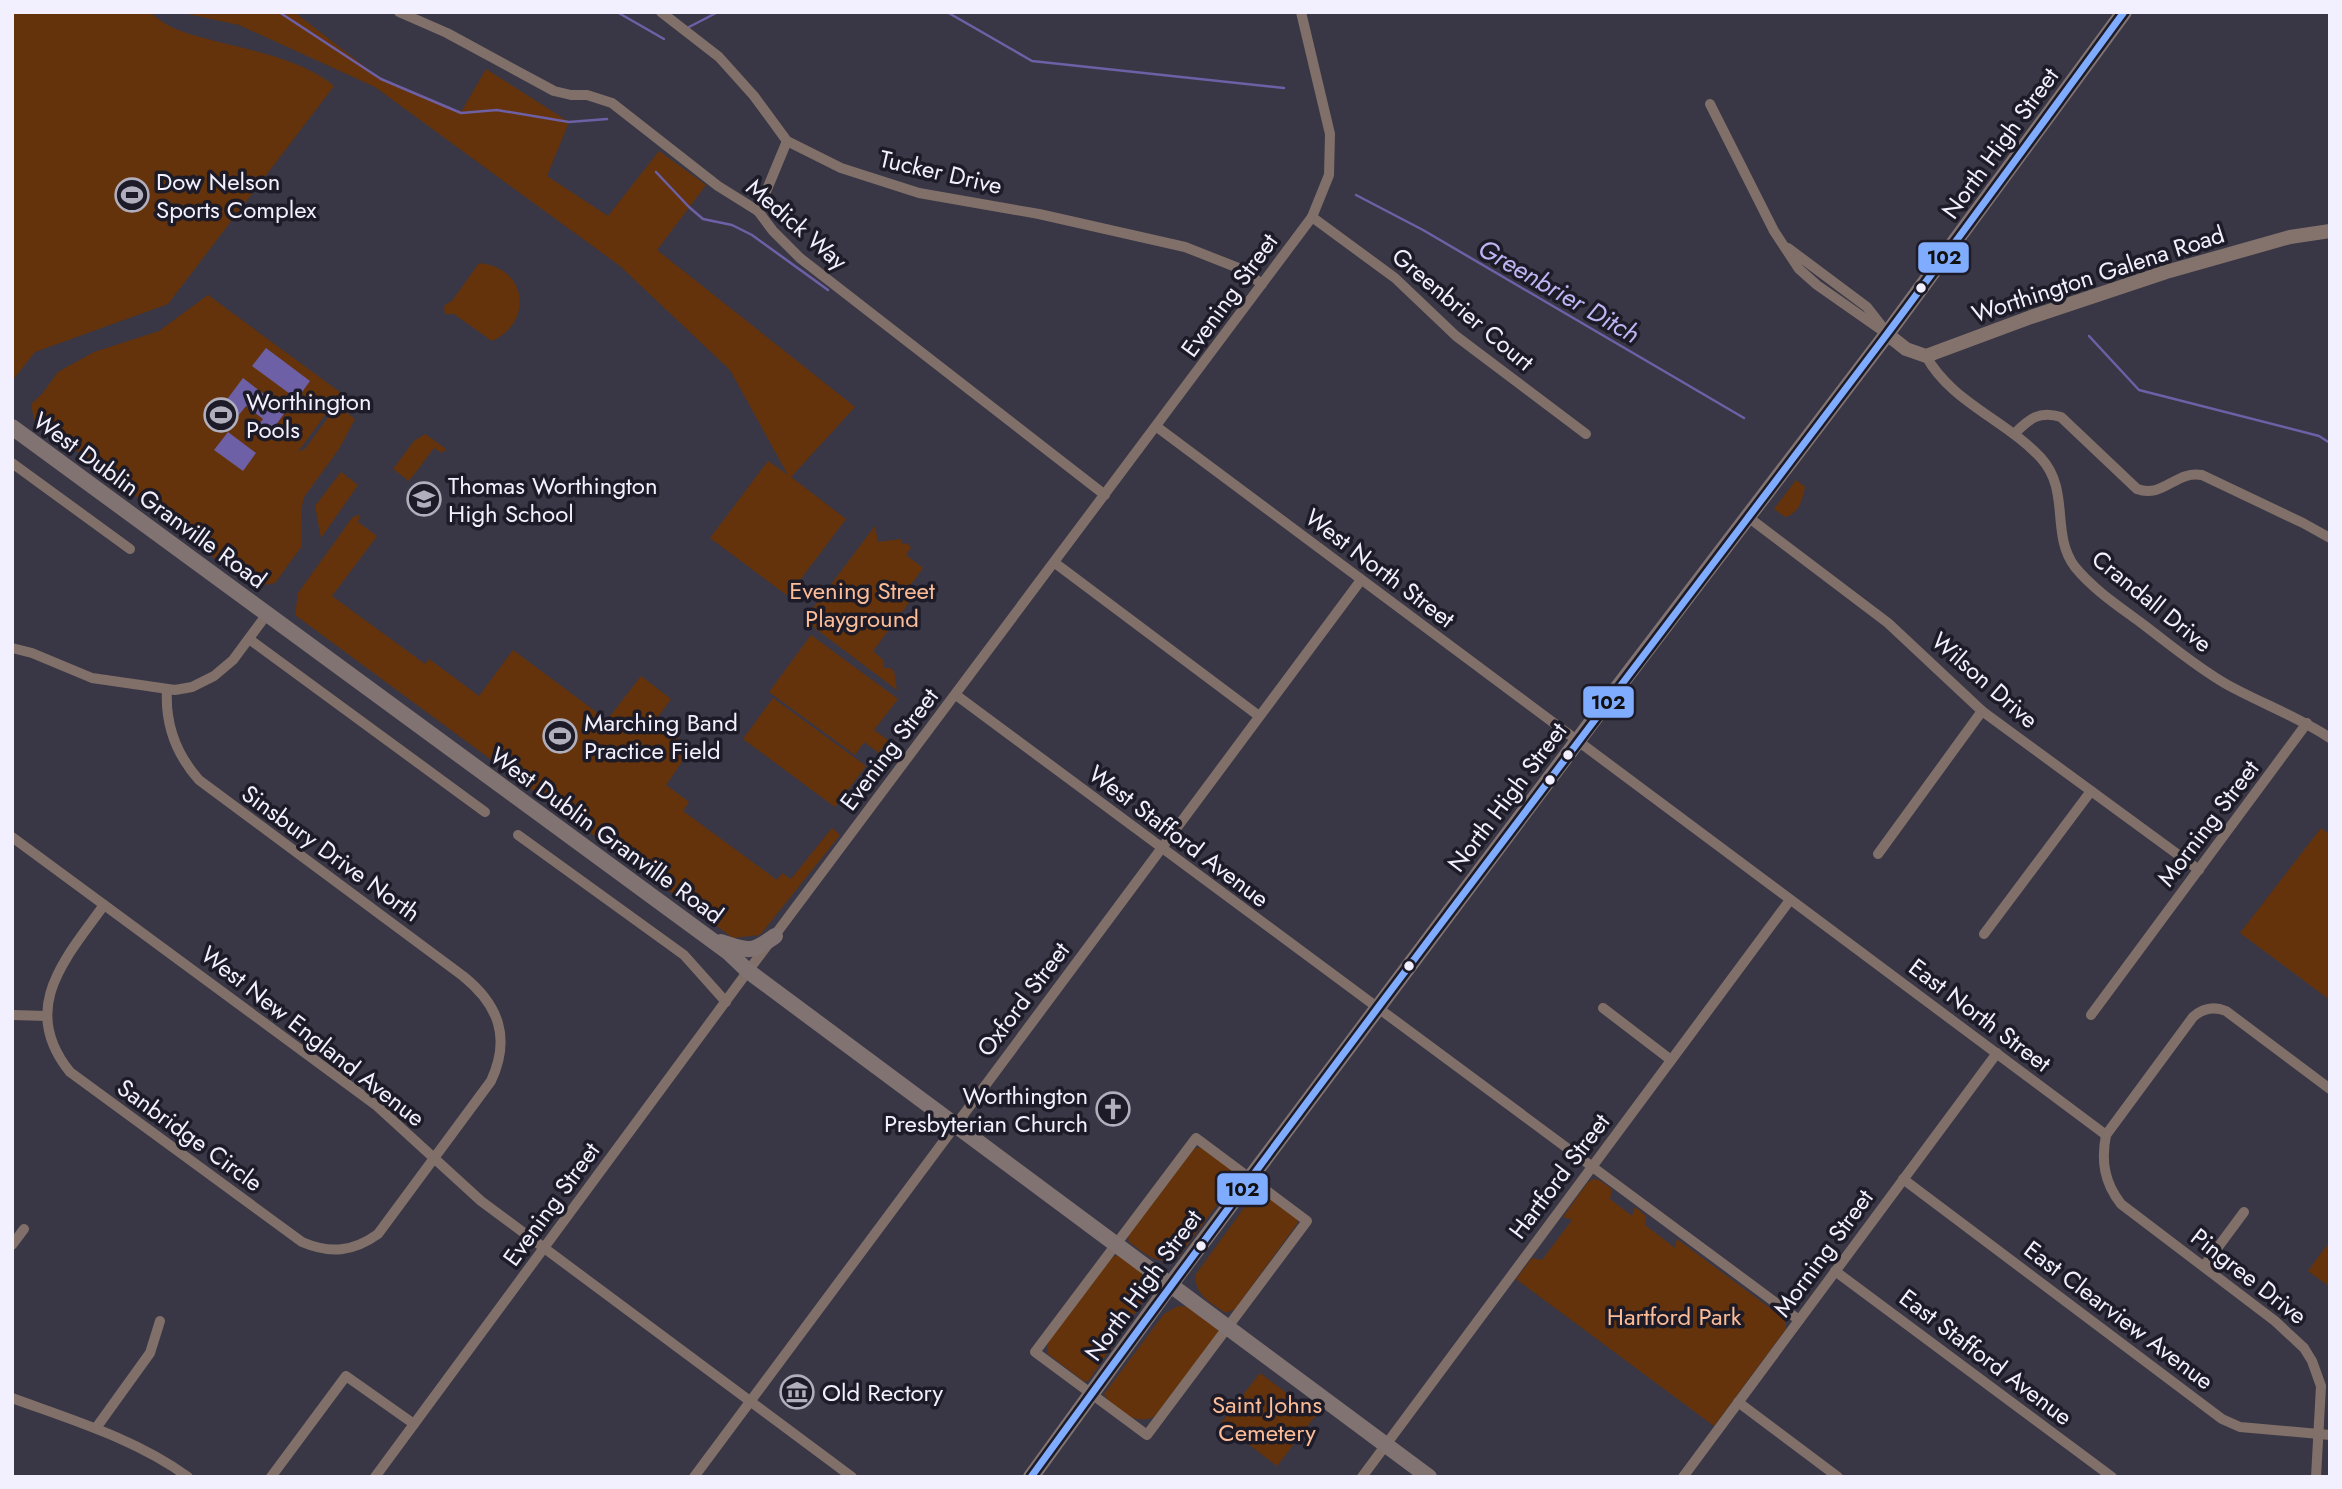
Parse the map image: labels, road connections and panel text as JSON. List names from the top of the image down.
{
  "streets": {
    "main road": ["North High Street", "West Dublin Granville Road"],
    "street": [
      "Tucker Drive",
      "Medick Way",
      "Worthington Galena Road",
      "Evening Street",
      "Greenbrier Court",
      "West North Street",
      "Crandall Drive",
      "Wilson Drive",
      "Morning Street",
      "West Stafford Avenue",
      "Sinsbury Drive North",
      "Oxford Street",
      "East North Street",
      "West New England Avenue",
      "Sanbridge Circle",
      "Hartford Street",
      "Pingree Drive",
      "East Clearview Avenue",
      "East Stafford Avenue"
    ]
  },
  "crossings": [
    ["North High Street", "West Dublin Granville Road"],
    ["North High Street", "West North Street"],
    ["North High Street", "Wilson Drive"],
    ["North High Street", "West Stafford Avenue"],
    ["North High Street", "East North Street"],
    ["Tucker Drive", "Evening Street"],
    ["Medick Way", "Evening Street"],
    ["Worthington Galena Road", "Crandall Drive"],
    ["Evening Street", "Greenbrier Court"],
    ["Evening Street", "West Dublin Granville Road"],
    ["Evening Street", "West North Street"],
    ["Evening Street", "West Stafford Avenue"],
    ["Evening Street", "West New England Avenue"],
    ["West Dublin Granville Road", "Oxford Street"],
    ["West Dublin Granville Road", "Hartford Street"],
    ["West North Street", "Oxford Street"],
    ["West North Street", "East North Street"],
    ["Crandall Drive", "Morning Street"],
    ["Wilson Drive", "Morning Street"],
    ["Morning Street", "East North Street"],
    ["Morning Street", "East Clearview Avenue"],
    ["Morning Street", "East Stafford Avenue"],
    ["West Stafford Avenue", "Oxford Street"],
    ["Sinsbury Drive North", "West New England Avenue"],
    ["Sinsbury Drive North", "Sanbridge Circle"],
    ["Oxford Street", "West New England Avenue"],
    ["East North Street", "Hartford Street"],
    ["East North Street", "Pingree Drive"],
    ["West New England Avenue", "Sanbridge Circle"],
    ["Pingree Drive", "East Clearview Avenue"]
  ],
  "water": ["Greenbrier Ditch"],
  "parks": ["Evening Street Playground", "Hartford Park", "Saint Johns Cemetery"],
  "places": {
    "sports": ["Dow Nelson Sports Complex", "Worthington Pools", "Marching Band Practice Field"],
    "school or university": ["Thomas Worthington High School"],
    "church": ["Worthington Presbyterian Church"],
    "museum": ["Old Rectory"]
  },
  "lines": ["transit line 102"]
}
